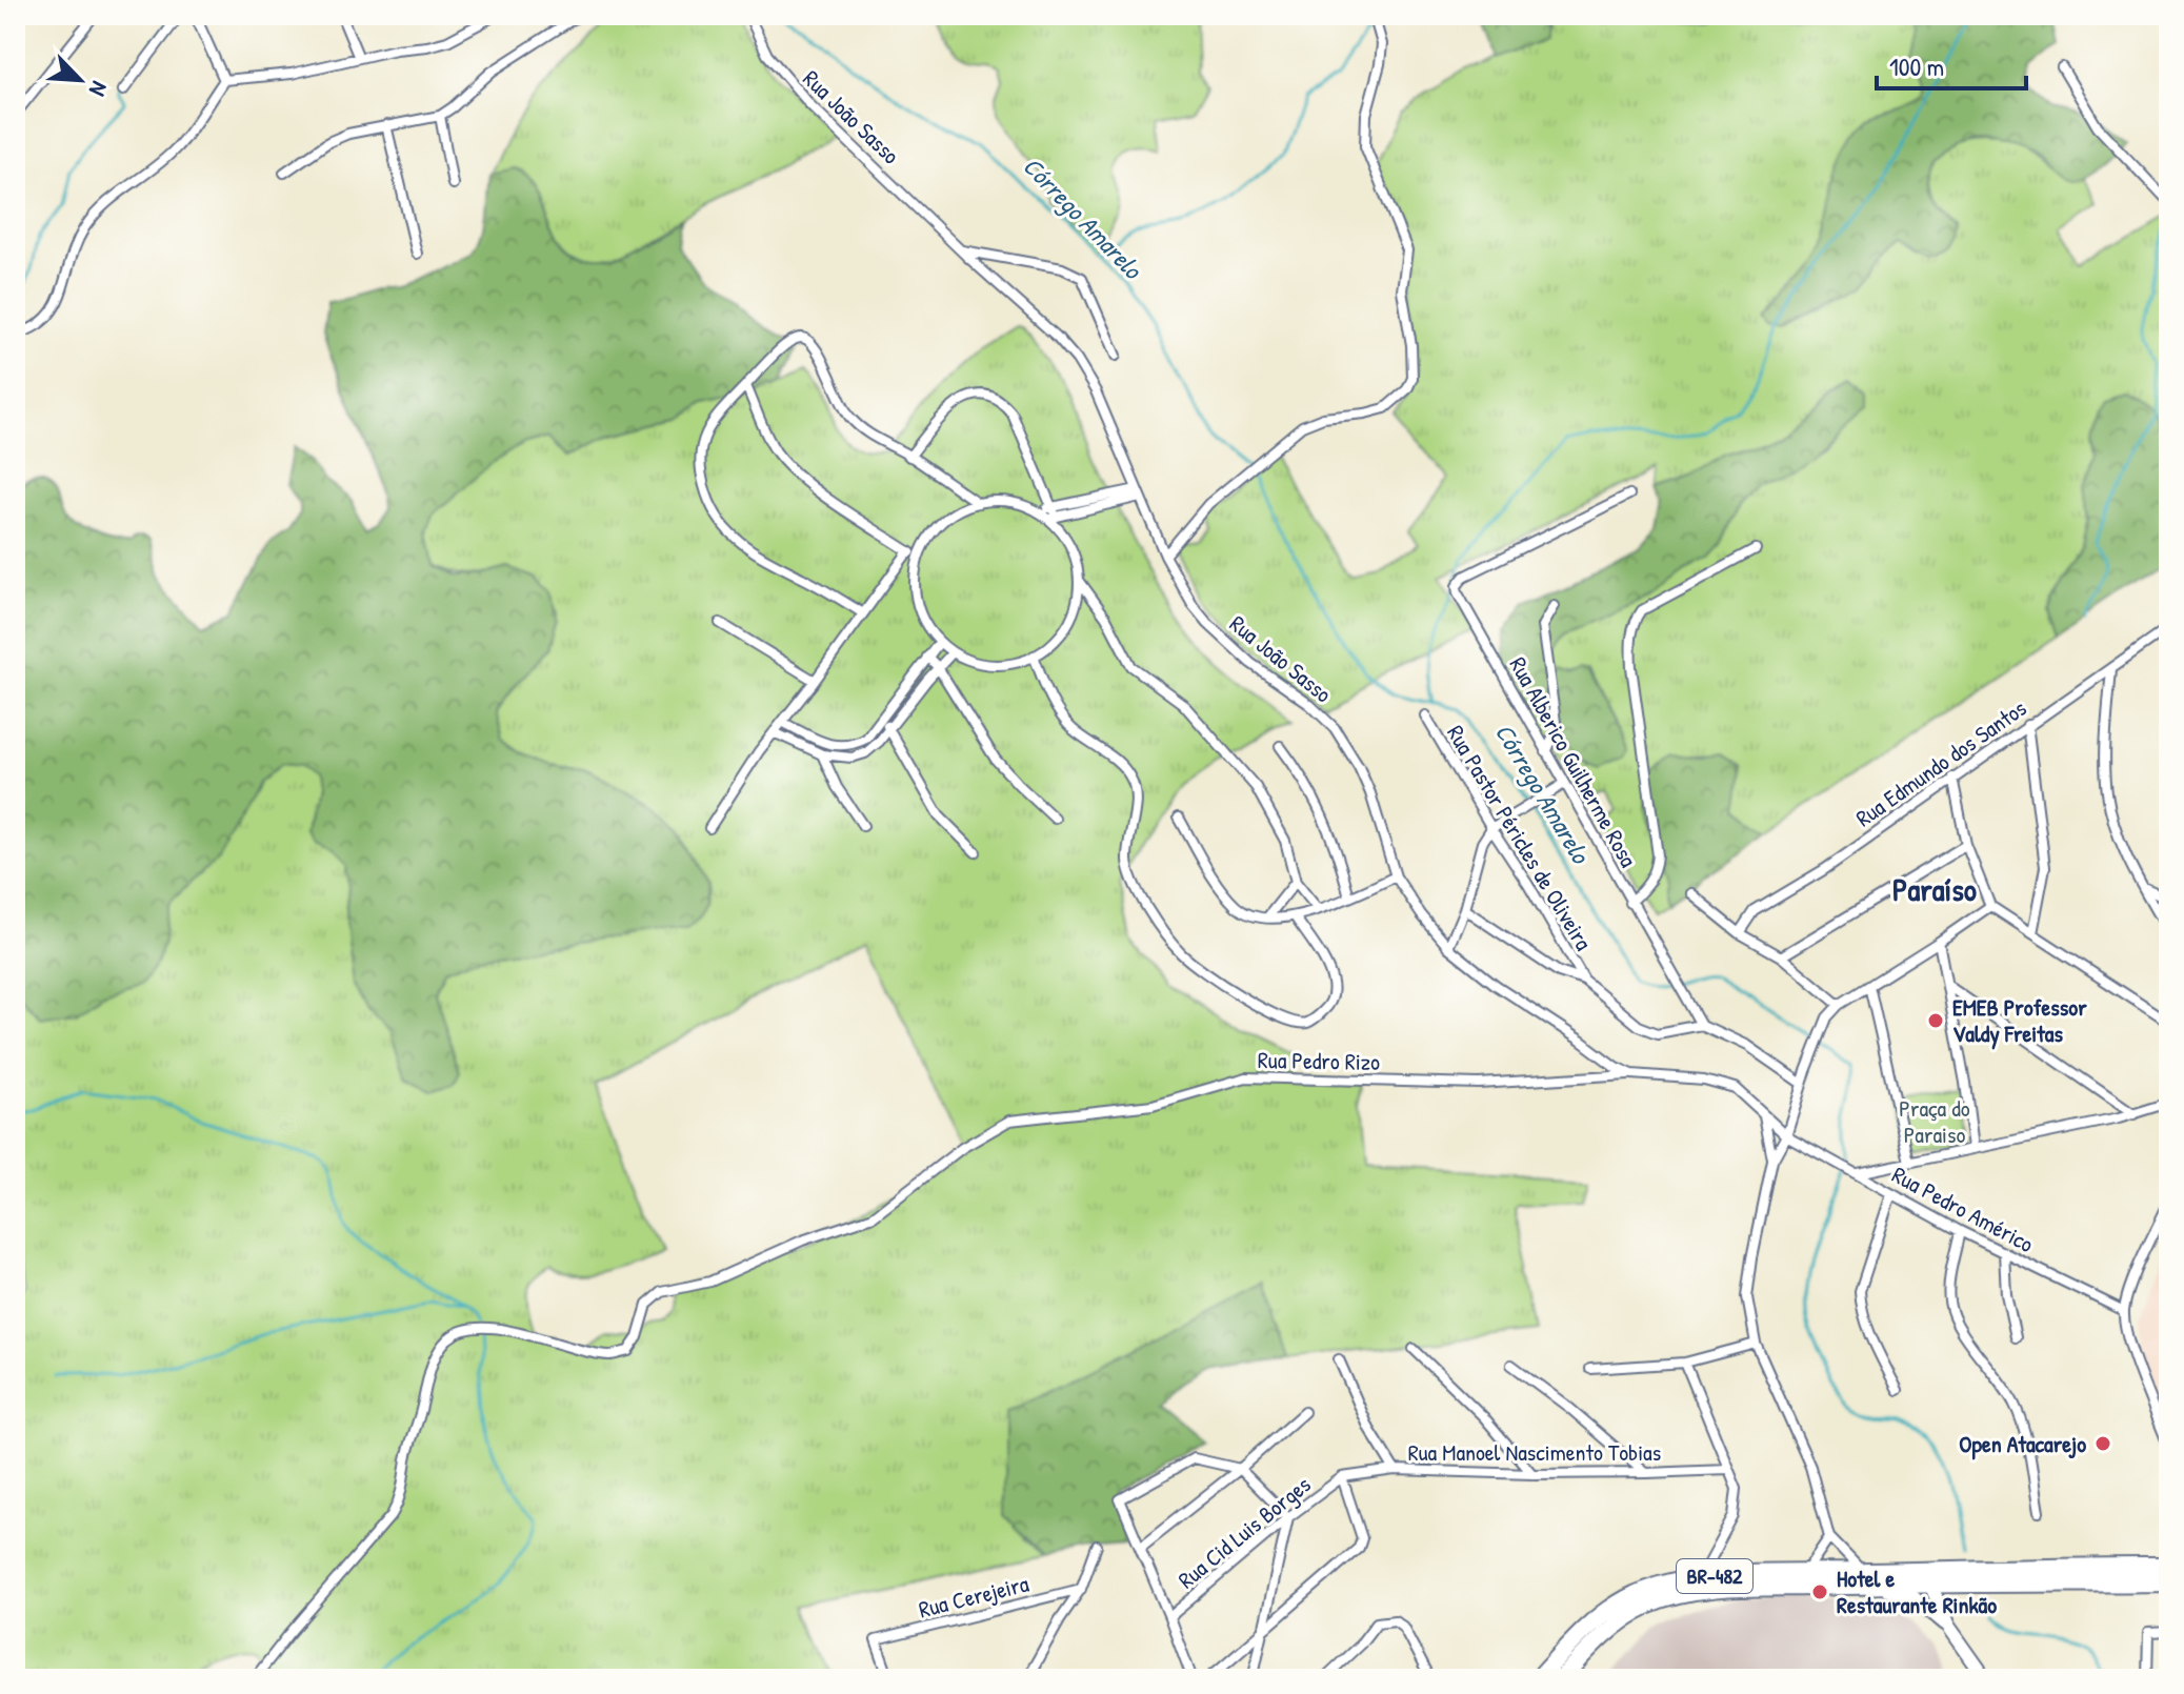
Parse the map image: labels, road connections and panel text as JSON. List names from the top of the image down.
{
  "streets": {
    "highway": ["BR-482"],
    "street": [
      "Rua João Sasso",
      "Rua Alberico Guilherme Rosa",
      "Rua Edmundo dos Santos",
      "Rua Pastor Péricles de Oliveira",
      "Rua Pedro Rizo",
      "Rua Pedro Américo",
      "Rua Manoel Nascimento Tobias",
      "Rua Cid Luis Borges",
      "Rua Cerejeira"
    ]
  },
  "crossings": [
    ["Rua João Sasso", "Rua Pedro Rizo"],
    ["Rua João Sasso", "Rua Pedro Américo"],
    ["Rua Manoel Nascimento Tobias", "Rua Cid Luis Borges"]
  ],
  "districts": ["Paraíso"],
  "water": ["Córrego Amarelo"],
  "parks": ["Praça do Paraiso"],
  "places": ["EMEB Professor Valdy Freitas", "Open Atacarejo", "Hotel e Restaurante Rinkão"],
  "scale_bar": "100 m",
  "north": "bottom right"
}
